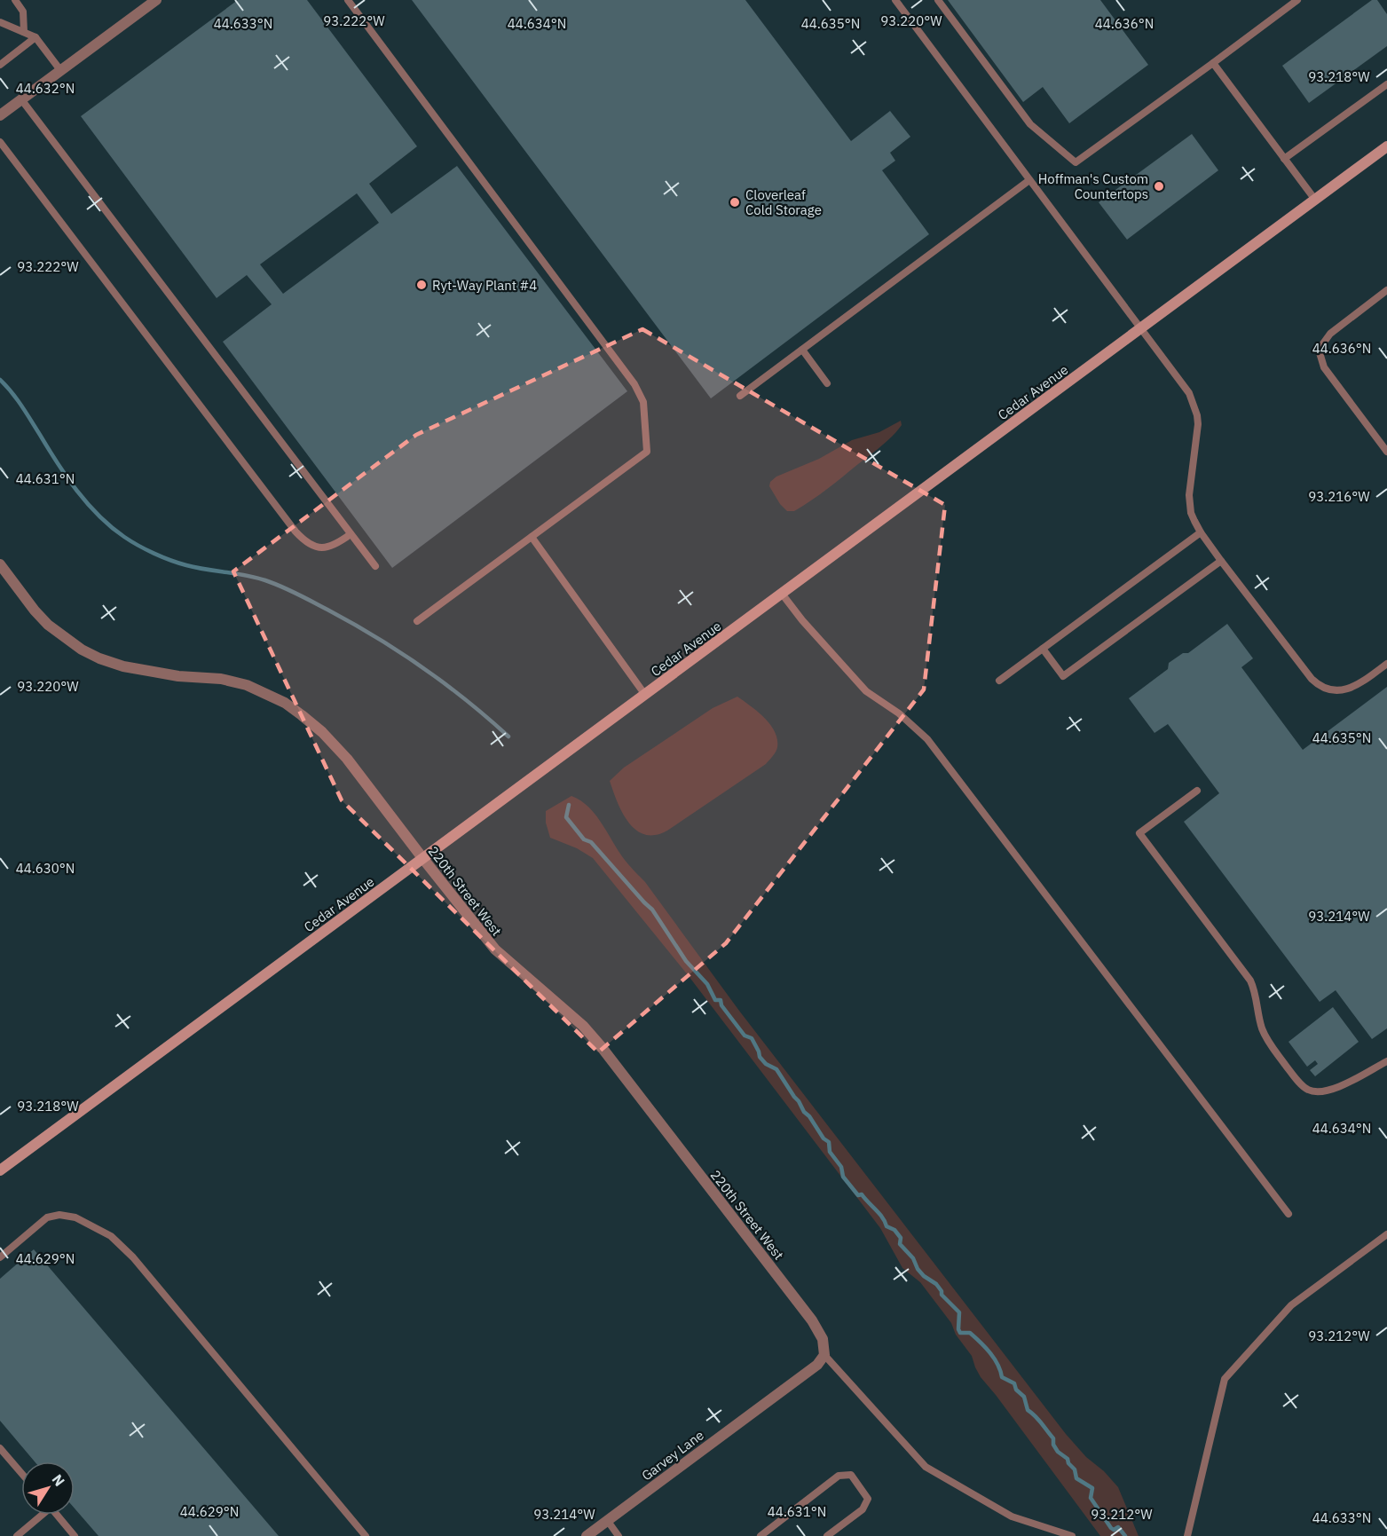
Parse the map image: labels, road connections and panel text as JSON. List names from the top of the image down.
{
  "streets": {
    "main road": ["Cedar Avenue"],
    "street": ["220th Street West", "Garvey Lane"]
  },
  "crossings": [
    ["Cedar Avenue", "220th Street West"],
    ["220th Street West", "Garvey Lane"]
  ],
  "places": ["Hoffman's Custom Countertops", "Cloverleaf Cold Storage", "Ryt-Way Plant #4"],
  "north": "top right",
  "coordinates": [
    "93.222°W",
    "93.220°W",
    "44.633°N",
    "44.634°N",
    "44.635°N",
    "44.636°N",
    "93.218°W",
    "44.632°N",
    "44.631°N",
    "93.216°W",
    "44.630°N",
    "93.214°W",
    "44.629°N",
    "93.212°W"
  ]
}
